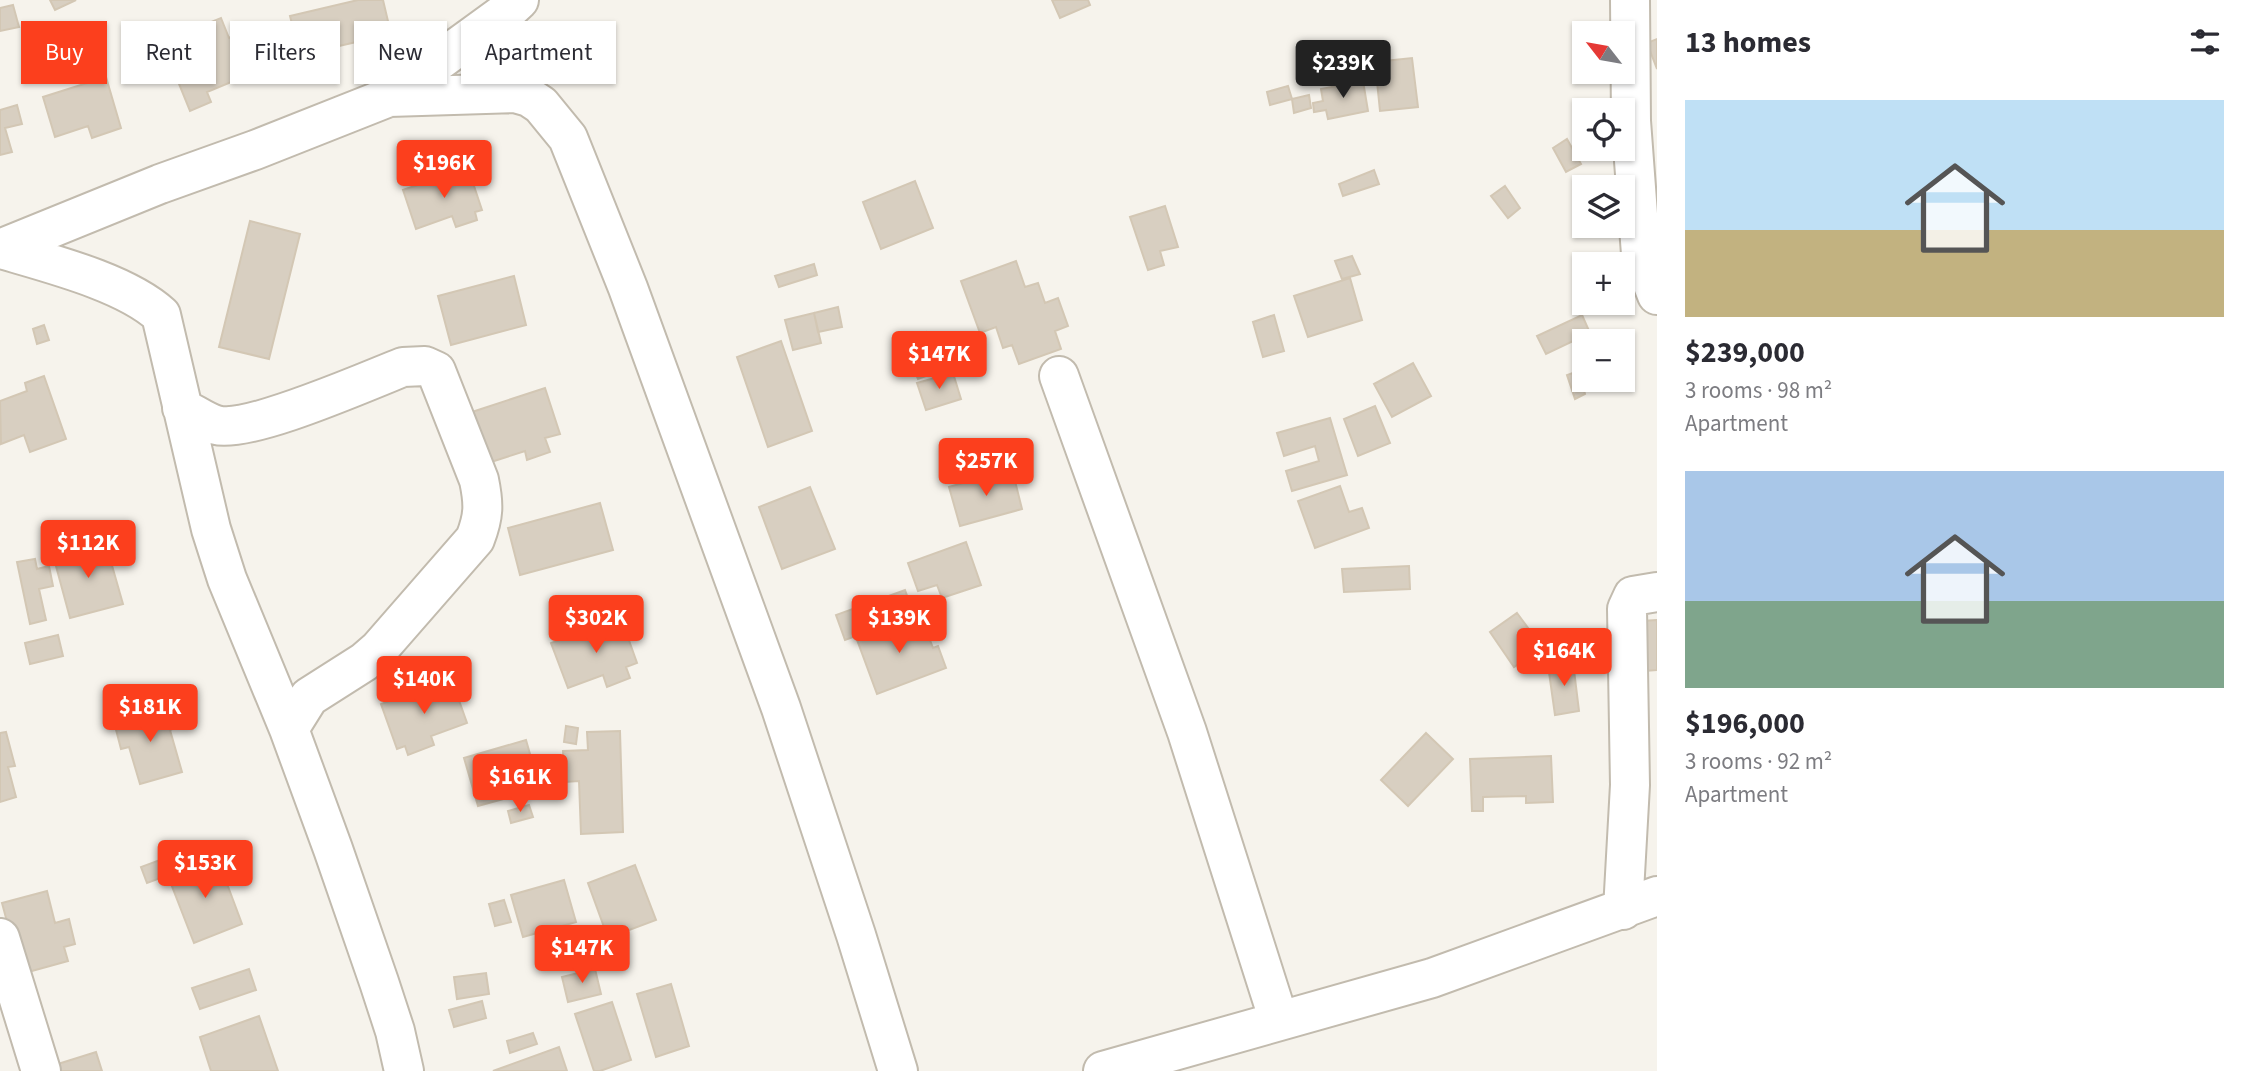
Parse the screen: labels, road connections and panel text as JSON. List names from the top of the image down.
{
  "north": "top left",
  "page": {
    "heading": "13 homes",
    "map_buttons": ["+", "−"],
    "chip": [
      "Buy",
      "Rent",
      "Filters",
      "New",
      "Apartment"
    ],
    "price": [
      "$239K",
      "$196K",
      "$147K",
      "$257K",
      "$112K",
      "$302K",
      "$139K",
      "$164K",
      "$140K",
      "$181K",
      "$161K",
      "$153K",
      "$147K"
    ],
    "list": [
      {
        "name": "$239,000",
        "note": "3 rooms · 98 m² · Apartment"
      },
      {
        "name": "$196,000",
        "note": "3 rooms · 92 m² · Apartment"
      }
    ]
  }
}
